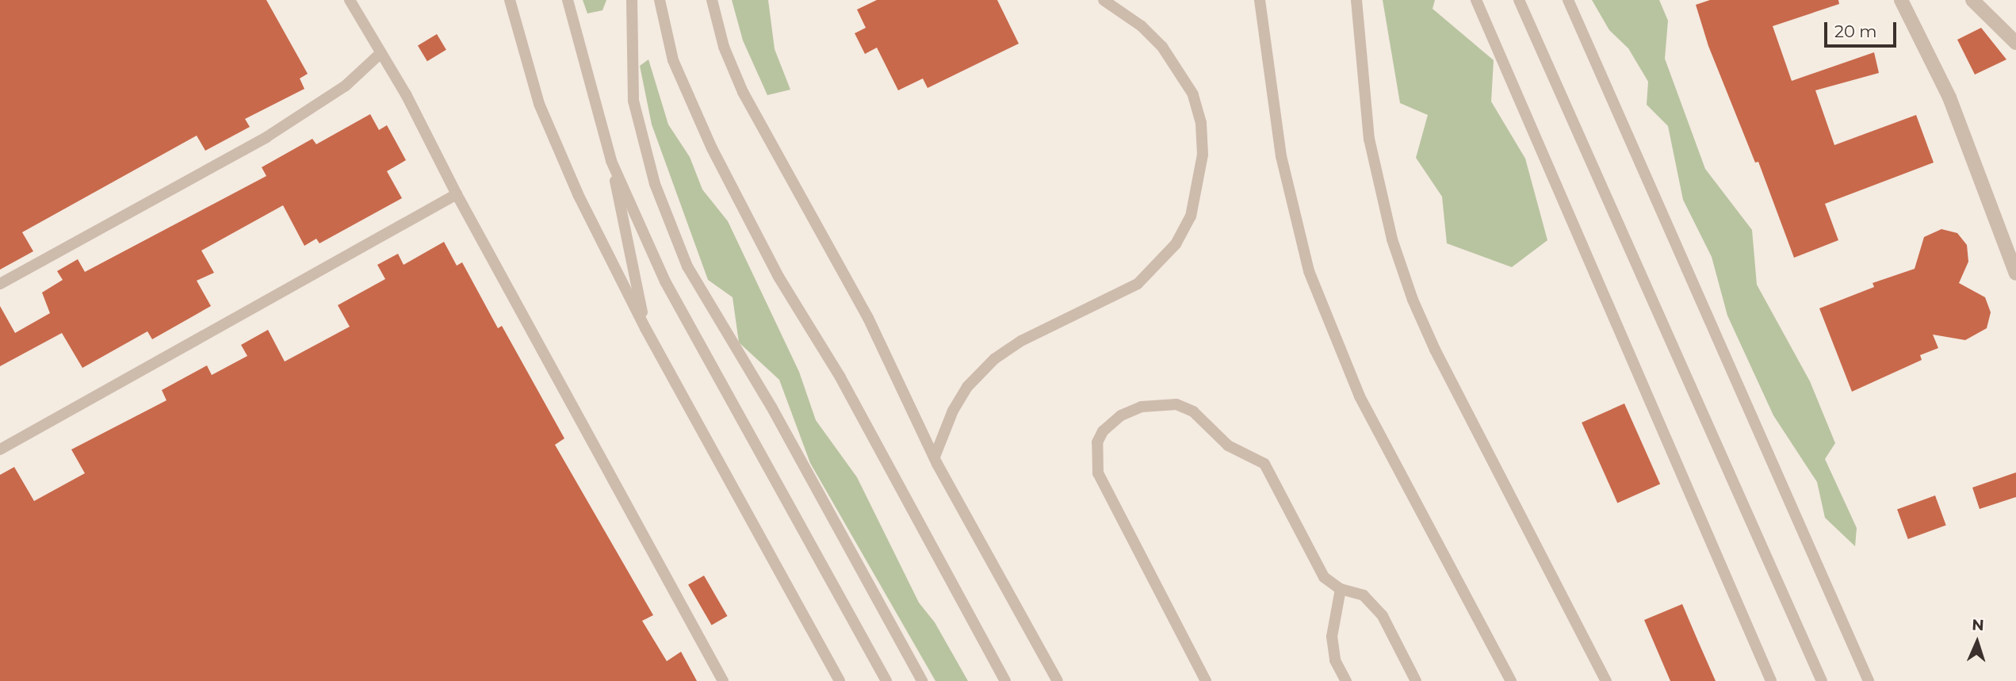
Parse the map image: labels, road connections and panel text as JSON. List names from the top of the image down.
{
  "scale_bar": "20 m",
  "north": "top"
}
